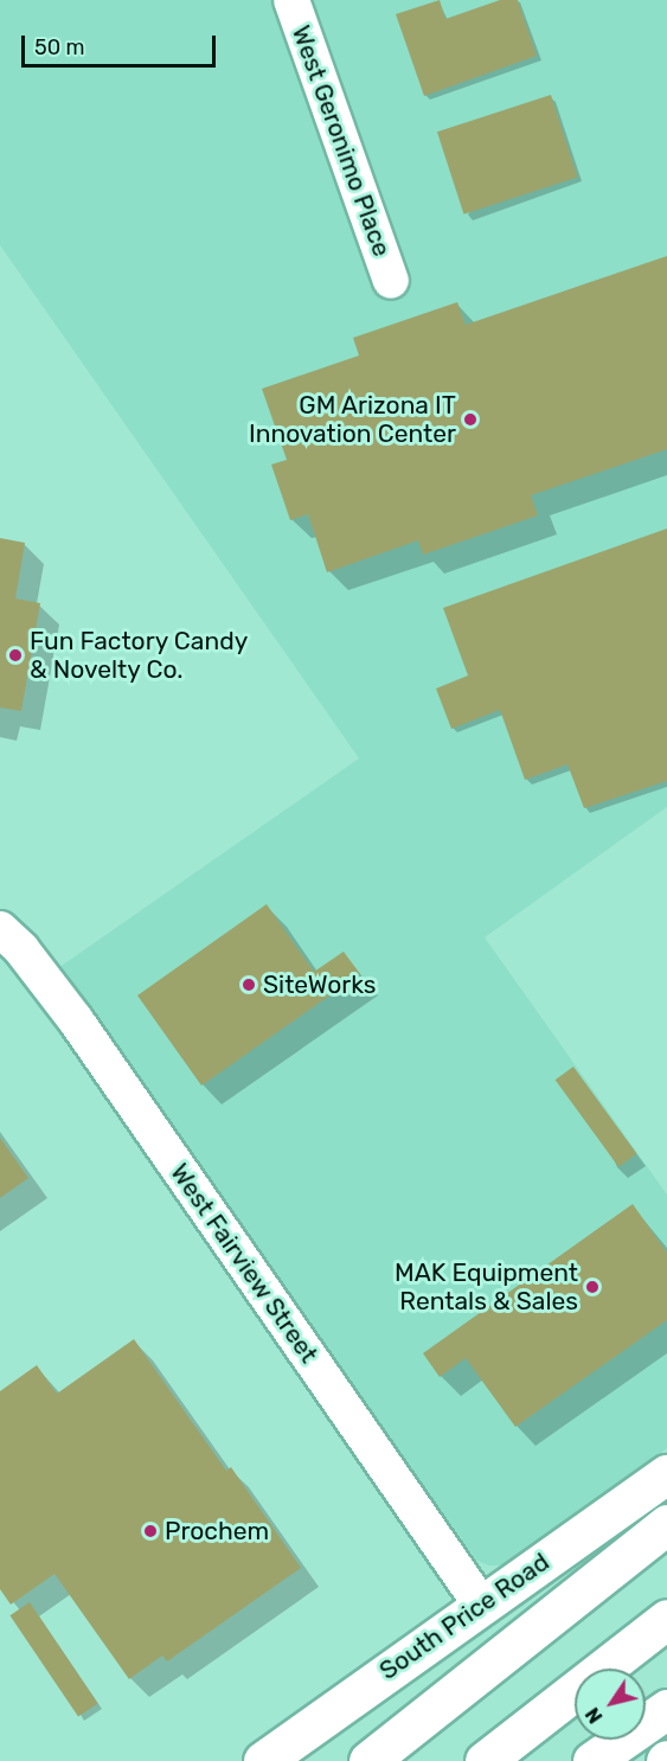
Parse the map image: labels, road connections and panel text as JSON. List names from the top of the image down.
{
  "streets": {
    "main road": ["South Price Road"],
    "street": ["West Geronimo Place", "West Fairview Street"]
  },
  "crossings": [
    ["West Fairview Street", "South Price Road"]
  ],
  "places": [
    "GM Arizona IT Innovation Center",
    "Fun Factory Candy & Novelty Co.",
    "SiteWorks",
    "MAK Equipment Rentals & Sales",
    "Prochem"
  ],
  "scale_bar": "50 m",
  "north": "bottom left"
}
